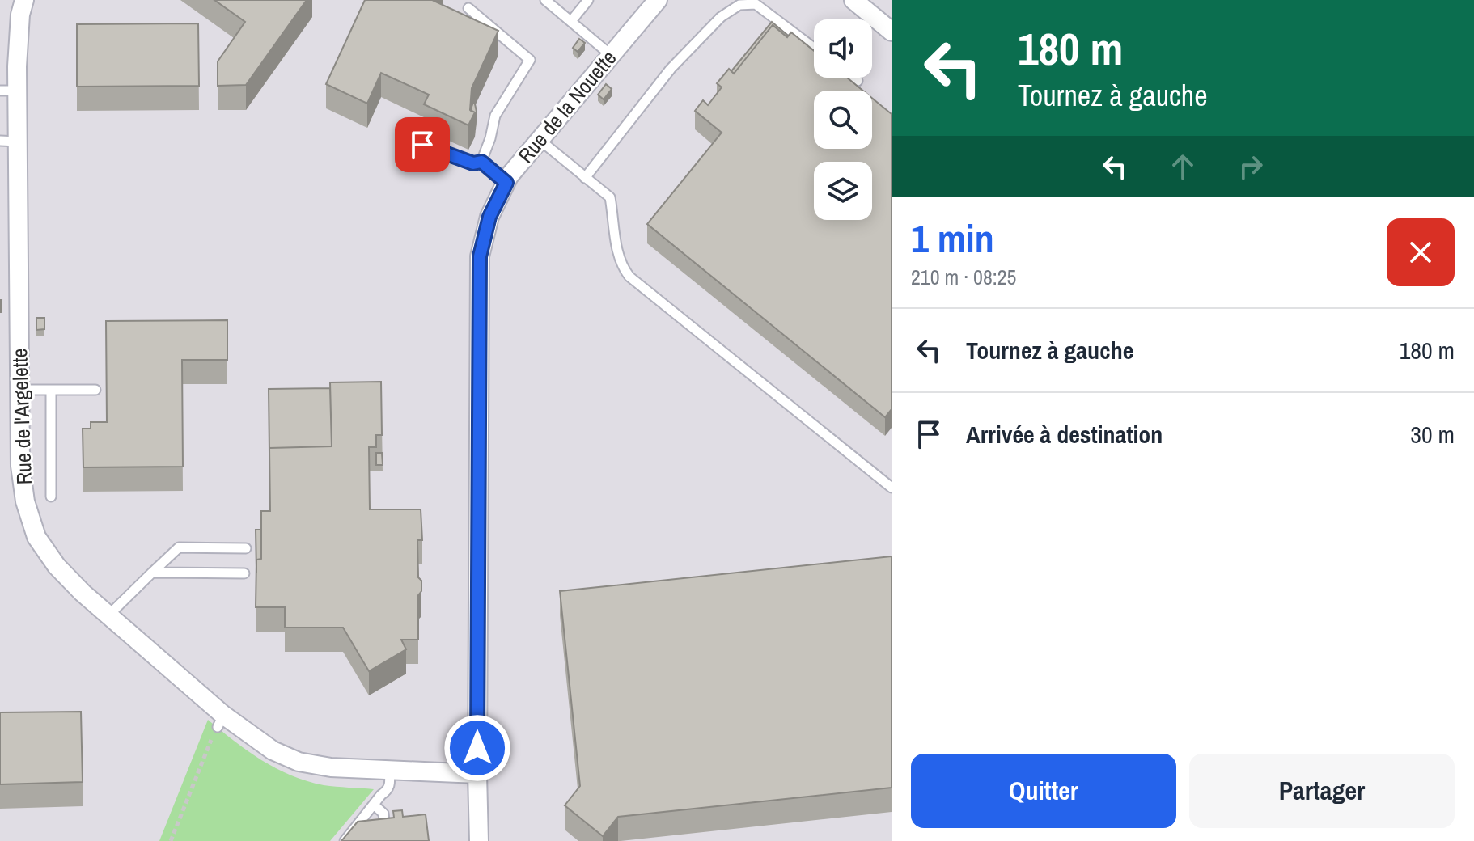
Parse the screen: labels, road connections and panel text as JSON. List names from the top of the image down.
{
  "streets": {
    "street": ["Rue de la Nouette", "Rue de l'Argelette"]
  },
  "crossings": [
    ["Rue de la Nouette", "Rue de l'Argelette"]
  ],
  "page": {
    "turn": ["180 m", "Tournez à gauche"],
    "heading": ["1 min", "210 m · 08:25"],
    "list": [
      {
        "name": "Tournez à gauche",
        "value": "180 m"
      },
      {
        "name": "Arrivée à destination",
        "value": "30 m"
      }
    ],
    "buttons": ["Quitter", "Partager"]
  }
}
